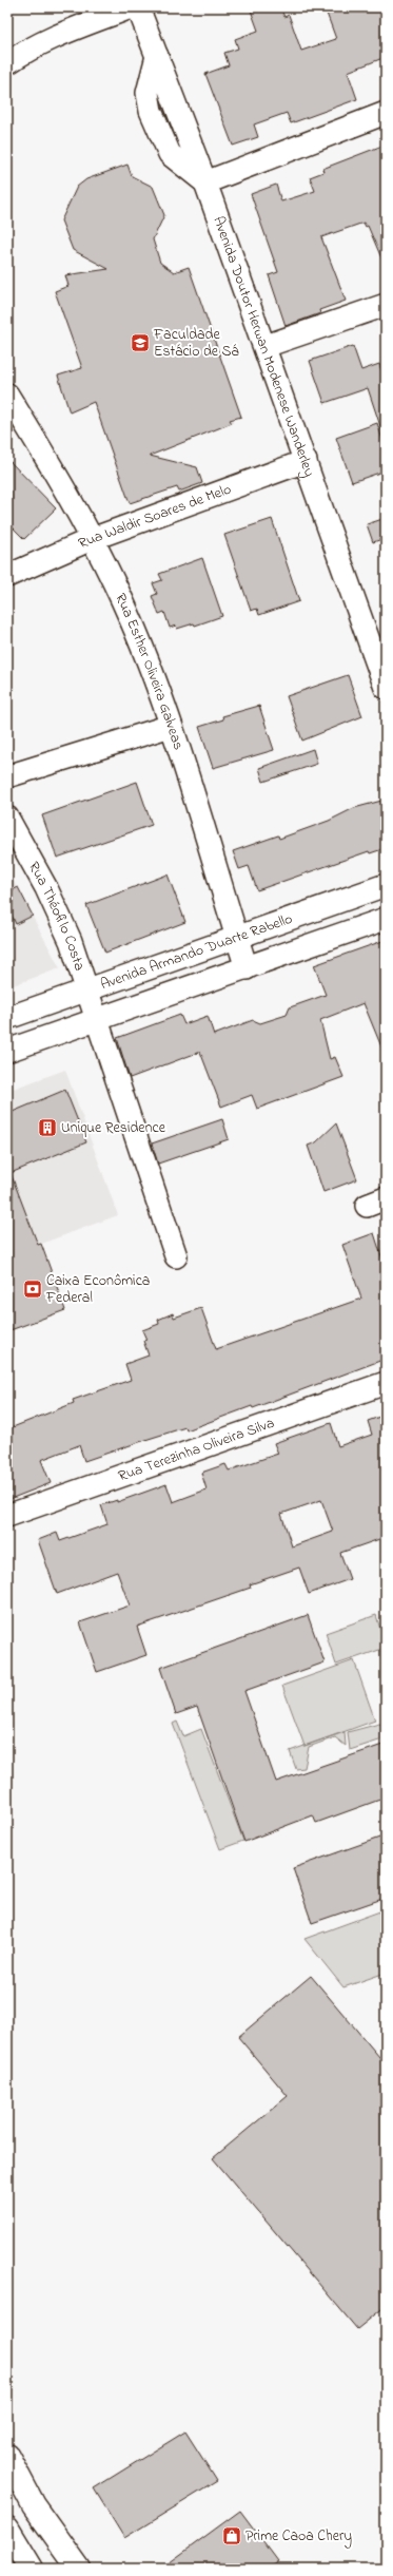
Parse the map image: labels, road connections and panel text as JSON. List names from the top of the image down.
{
  "streets": {
    "street": [
      "Avenida Doutor Herwan Modenese Wanderley",
      "Rua Waldir Soares de Melo",
      "Rua Esther Oliveira Galveas",
      "Rua Théofilo Costa",
      "Avenida Armando Duarte Rabello",
      "Rua Terezinha Oliveira Silva"
    ]
  },
  "crossings": [
    ["Avenida Doutor Herwan Modenese Wanderley", "Rua Waldir Soares de Melo"],
    ["Rua Waldir Soares de Melo", "Rua Esther Oliveira Galveas"],
    ["Rua Esther Oliveira Galveas", "Avenida Armando Duarte Rabello"],
    ["Rua Théofilo Costa", "Avenida Armando Duarte Rabello"]
  ],
  "places": {
    "school or university": ["Faculdade Estácio de Sá"],
    "building": ["Unique Residence"],
    "bank": ["Caixa Econômica Federal"],
    "shop": ["Prime Caoa Chery"]
  }
}
